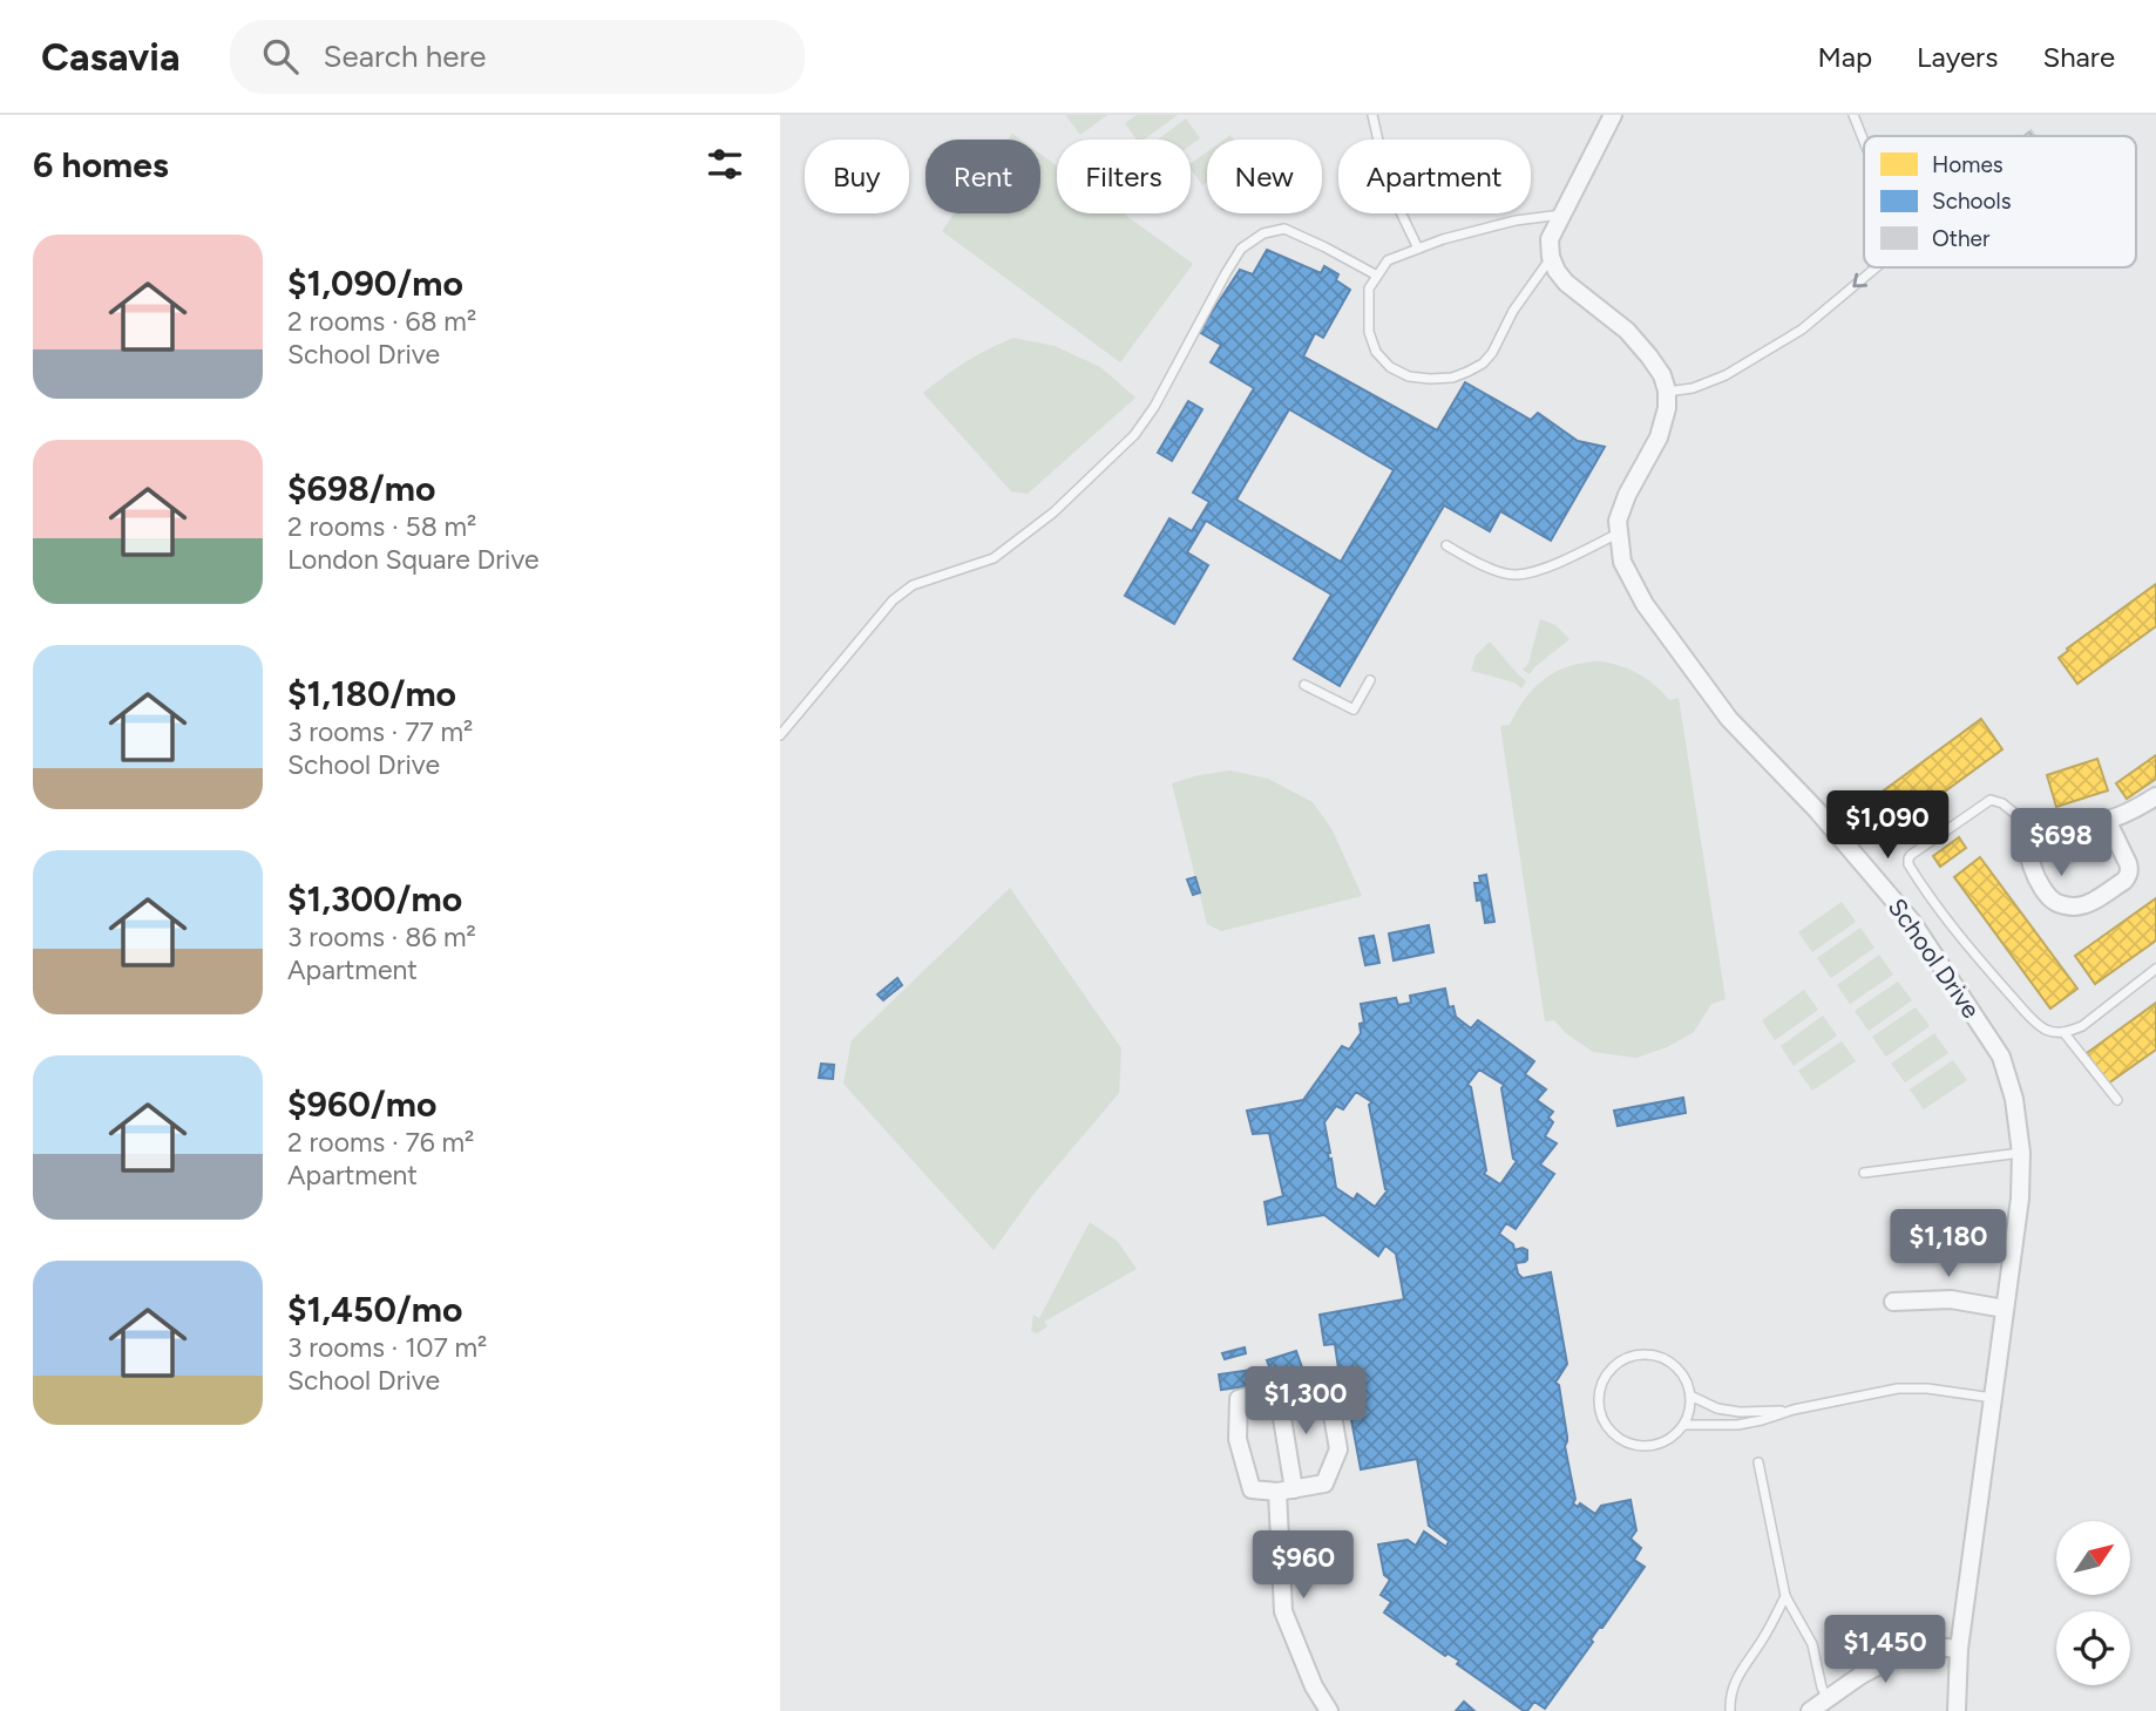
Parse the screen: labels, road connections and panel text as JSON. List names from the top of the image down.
{
  "streets": {
    "street": ["School Drive"]
  },
  "legend": ["Homes", "Schools", "Other"],
  "north": "top right",
  "page": {
    "header": "Casavia",
    "search": "Search here",
    "nav": ["Map", "Layers", "Share"],
    "heading": "6 homes",
    "chip": [
      "Buy",
      "Rent",
      "Filters",
      "New",
      "Apartment"
    ],
    "list": [
      {
        "name": "$1,090/mo",
        "note": "2 rooms · 68 m² · School Drive"
      },
      {
        "name": "$698/mo",
        "note": "2 rooms · 58 m² · London Square Drive"
      },
      {
        "name": "$1,180/mo",
        "note": "3 rooms · 77 m² · School Drive"
      },
      {
        "name": "$1,300/mo",
        "note": "3 rooms · 86 m² · Apartment"
      },
      {
        "name": "$960/mo",
        "note": "2 rooms · 76 m² · Apartment"
      },
      {
        "name": "$1,450/mo",
        "note": "3 rooms · 107 m² · School Drive"
      }
    ],
    "price": [
      "$1,090",
      "$698",
      "$1,180",
      "$1,300",
      "$960",
      "$1,450"
    ]
  }
}
